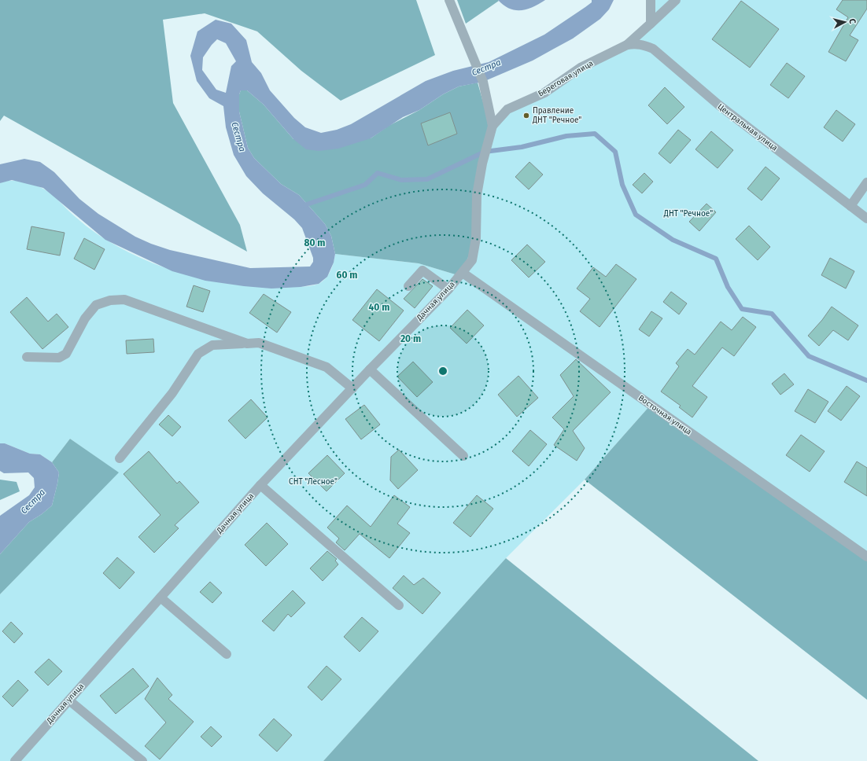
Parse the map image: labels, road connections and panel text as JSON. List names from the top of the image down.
{
  "streets": {
    "street": [
      "Береговая улица",
      "Центральная улица",
      "Дачная улица",
      "Восточная улица"
    ]
  },
  "crossings": [
    ["Береговая улица", "Центральная улица"],
    ["Береговая улица", "Дачная улица"],
    ["Дачная улица", "Восточная улица"]
  ],
  "water": ["Сестра"],
  "parks": ["ДНТ \"Речное\"", "СНТ \"Лесное\""],
  "places": ["Правление ДНТ \"Речное\""],
  "north": "right",
  "rings": [
    "80 m",
    "60 m",
    "40 m",
    "20 m"
  ]
}
